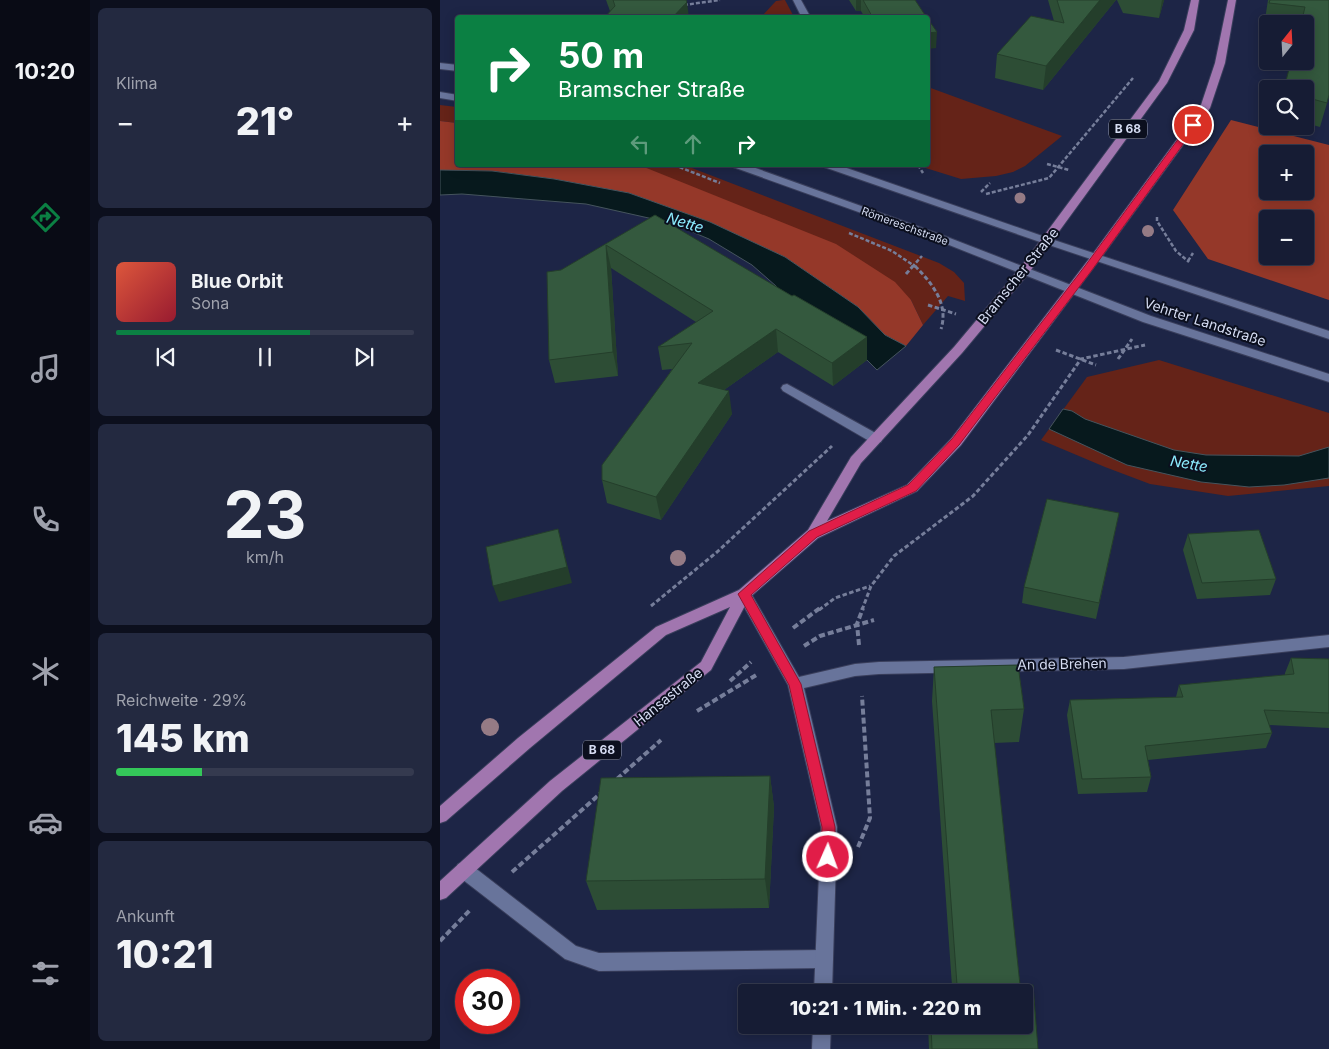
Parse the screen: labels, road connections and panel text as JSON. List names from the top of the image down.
{
  "streets": {
    "main road": [
      "B 68",
      "Römereschstraße",
      "Bramscher Straße",
      "Vehrter Landstraße",
      "An de Brehen",
      "Hansastraße"
    ]
  },
  "crossings": [
    ["B 68", "Bramscher Straße"],
    ["B 68", "Hansastraße"],
    ["Römereschstraße", "Bramscher Straße"],
    ["Römereschstraße", "Vehrter Landstraße"],
    ["Bramscher Straße", "Vehrter Landstraße"],
    ["Bramscher Straße", "Hansastraße"]
  ],
  "water": ["Nette"],
  "north": "top",
  "page": {
    "tabs": "10:20",
    "tile": [
      "Klima",
      ["23", "km/h"],
      ["Reichweite · 29%", "145 km"],
      ["Ankunft", "10:21"]
    ],
    "map_buttons": ["+", "−"],
    "turn": ["50 m", "Bramscher Straße"],
    "heat": ["−", "21°", "+"],
    "song": ["Blue Orbit", "Sona"],
    "limit": "30",
    "trip": "10:21 · 1 Min. · 220 m"
  }
}
